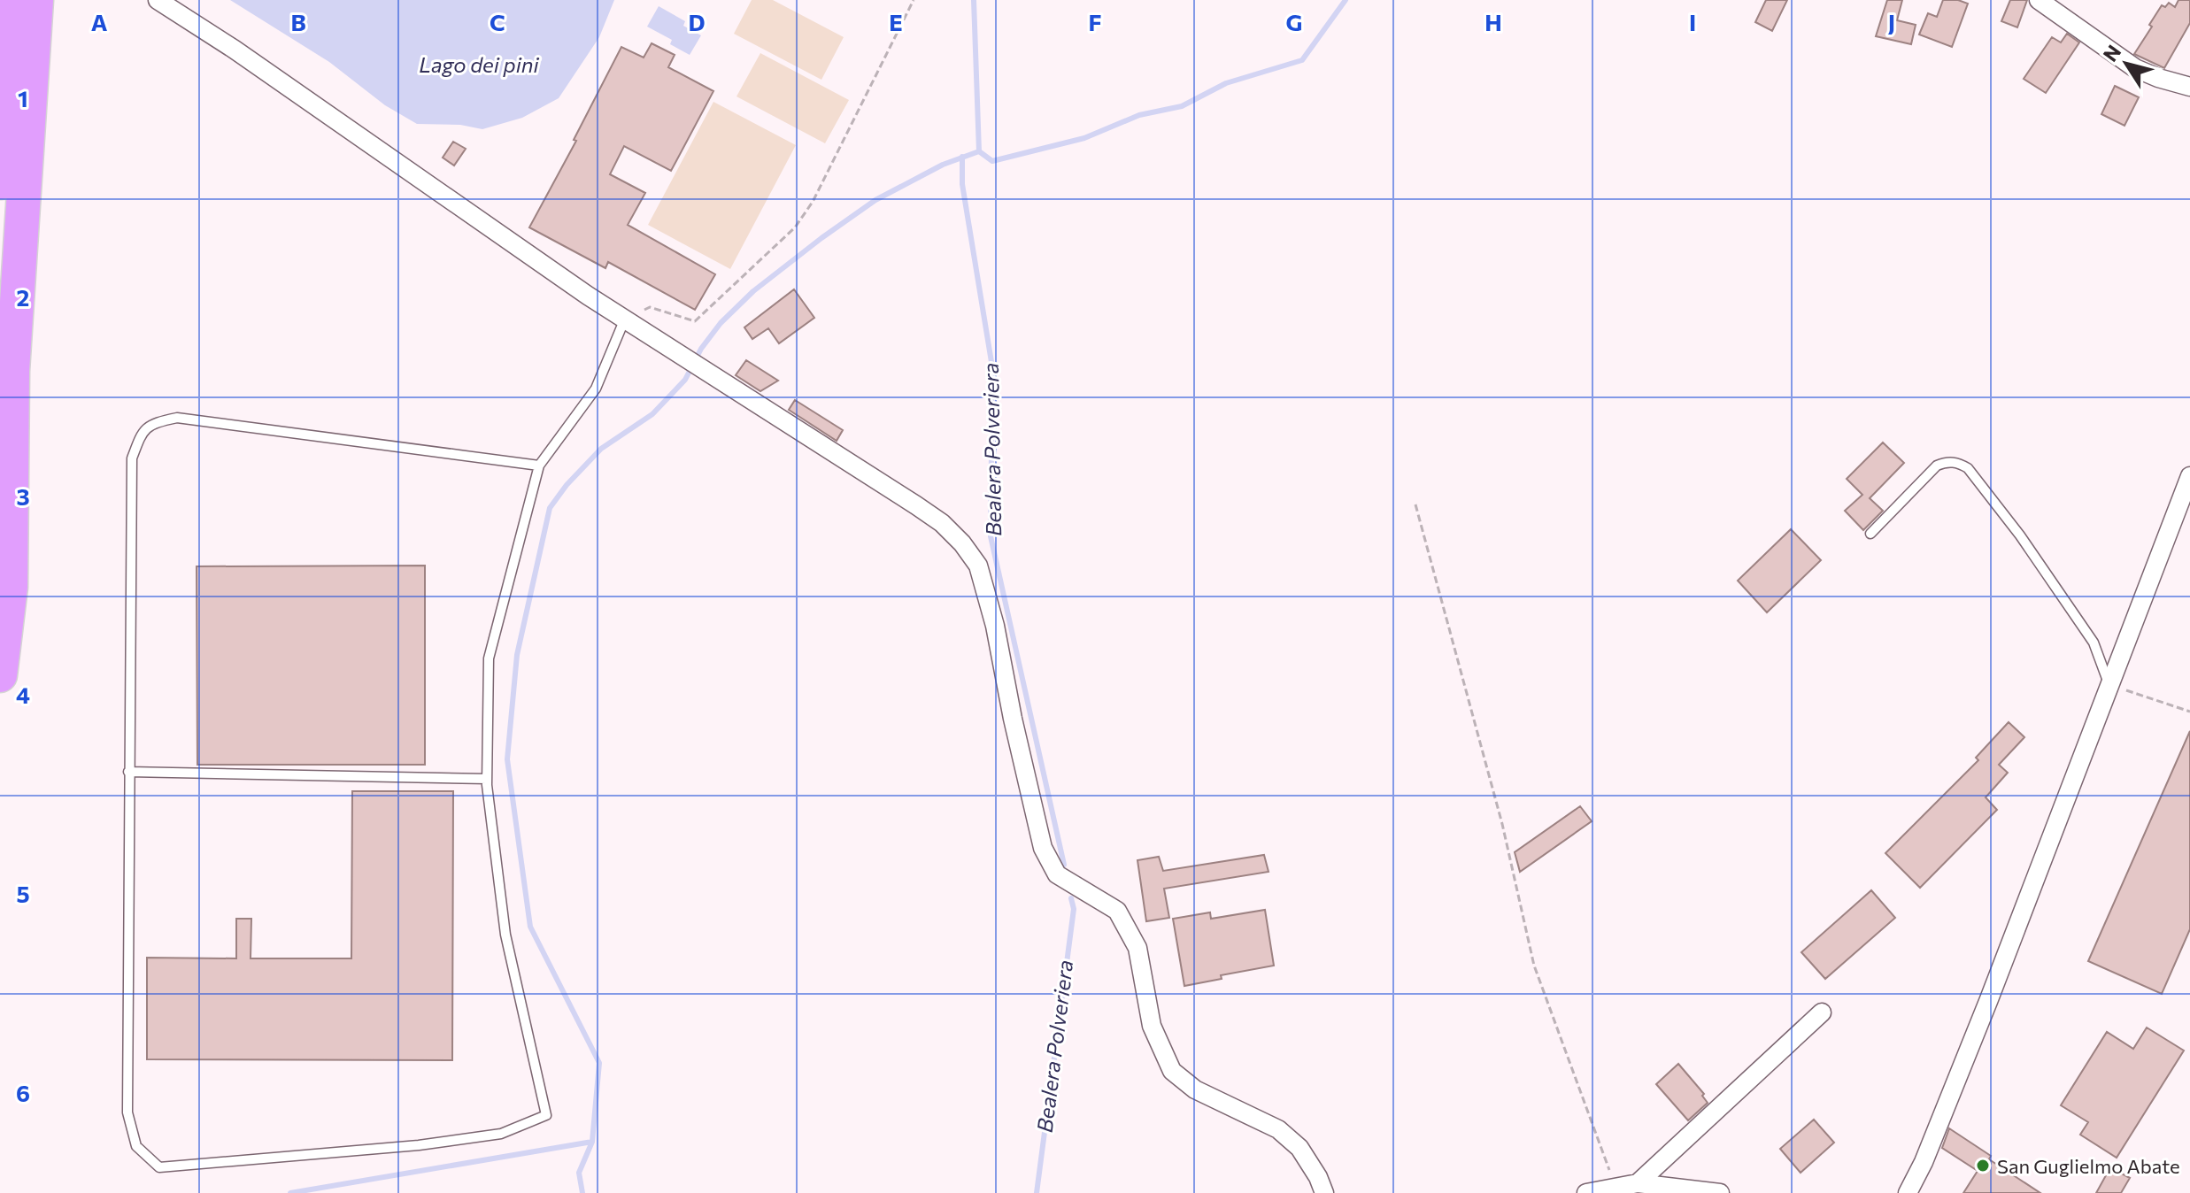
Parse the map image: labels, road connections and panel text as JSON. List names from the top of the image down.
{
  "water": ["Lago dei pini", "Bealera Polveriera"],
  "places": ["San Guglielmo Abate"],
  "north": "top left",
  "grid": {
    "columns": [
      "A",
      "B",
      "C",
      "D",
      "E",
      "F",
      "G",
      "H",
      "I",
      "J"
    ],
    "rows": [
      "1",
      "2",
      "3",
      "4",
      "5",
      "6"
    ]
  }
}
